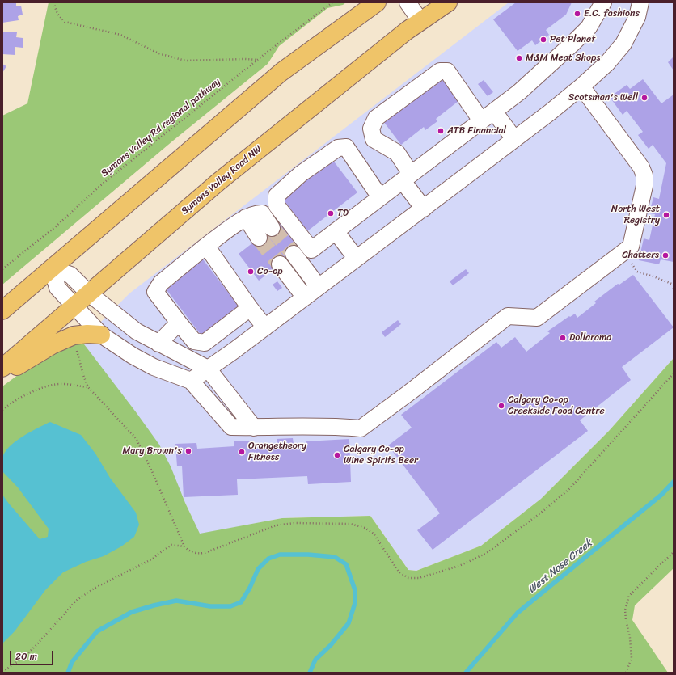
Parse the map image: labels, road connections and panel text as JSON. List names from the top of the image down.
{
  "streets": {
    "main road": ["Symons Valley Road NW"],
    "path": ["Symons Valley Rd regional pathway"]
  },
  "water": ["West Nose Creek"],
  "places": [
    "E.C. fashions",
    "Pet Planet",
    "M&M Meat Shops",
    "Scotsman's Well",
    "ATB Financial",
    "TD",
    "North West Registry",
    "Chatters",
    "Co-op",
    "Dollarama",
    "Calgary Co-op Creekside Food Centre",
    "Mary Brown's",
    "Orangetheory Fitness",
    "Calgary Co-op Wine Spirits Beer"
  ],
  "scale_bar": "20 m"
}
